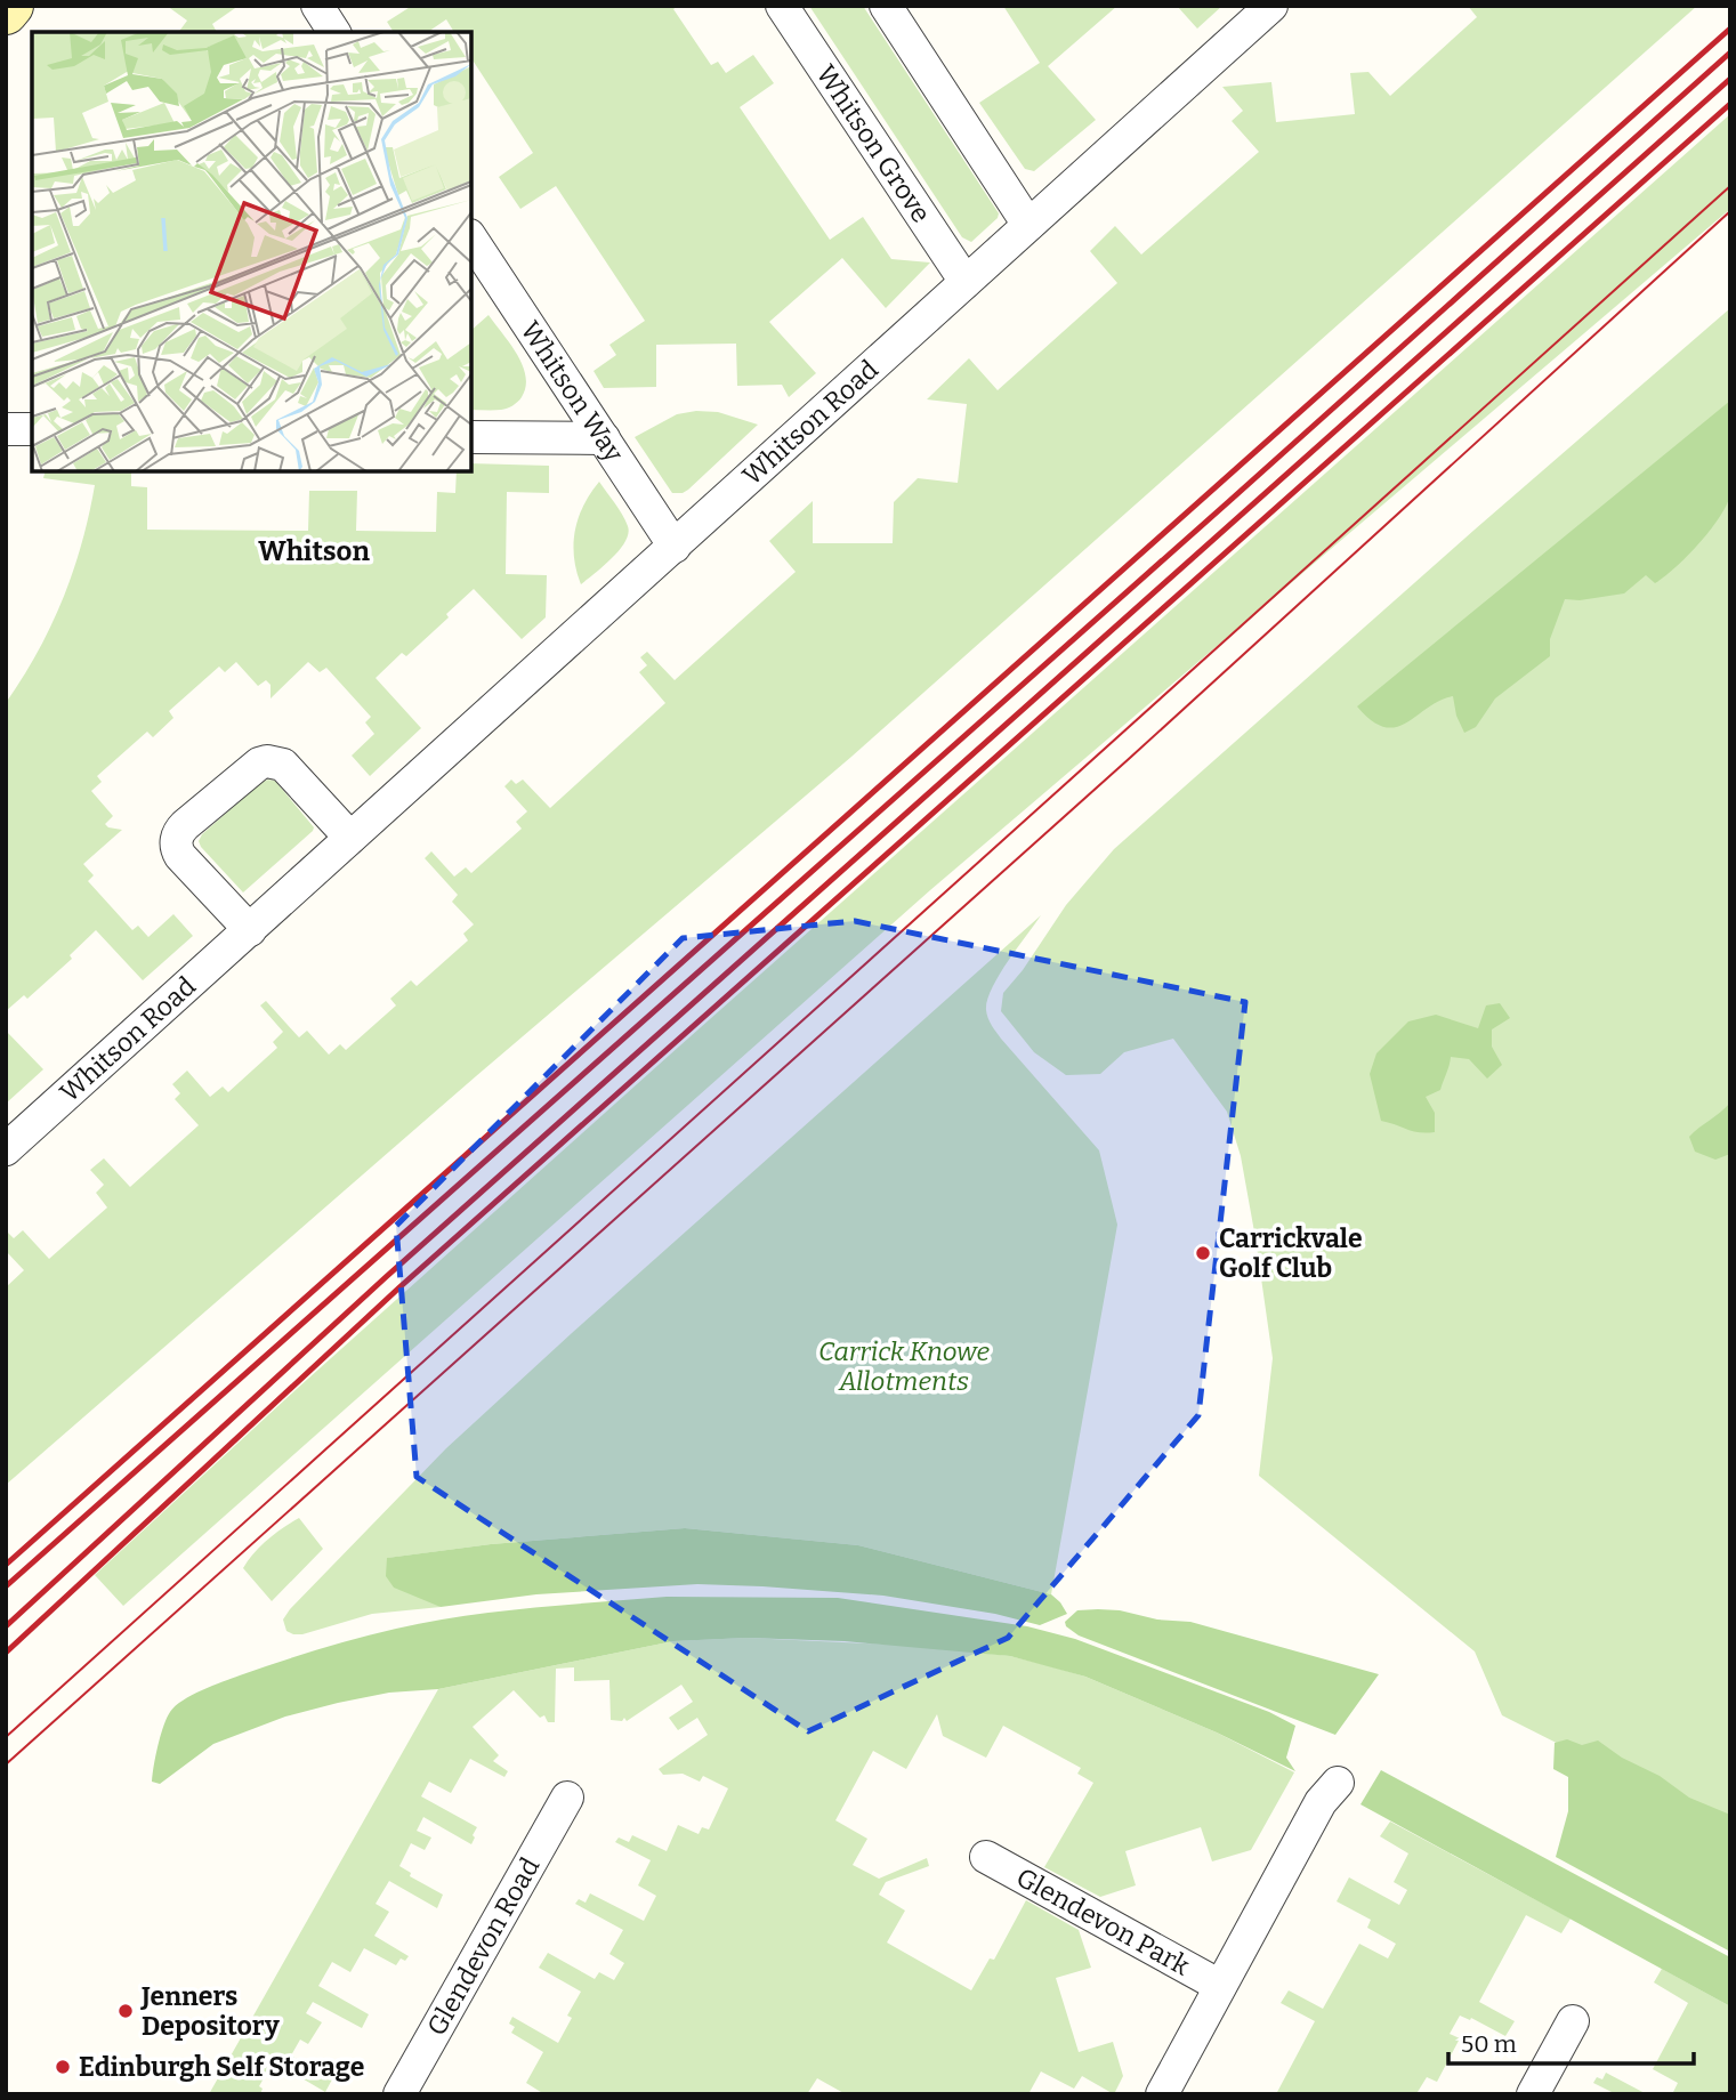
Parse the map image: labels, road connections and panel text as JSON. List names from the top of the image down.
{
  "streets": {
    "street": [
      "Whitson Grove",
      "Whitson Way",
      "Whitson Road",
      "Glendevon Park",
      "Glendevon Road"
    ]
  },
  "crossings": [
    ["Whitson Grove", "Whitson Road"],
    ["Whitson Way", "Whitson Road"]
  ],
  "districts": ["Whitson"],
  "parks": ["Carrick Knowe Allotments"],
  "places": ["Carrickvale Golf Club", "Jenners Depository", "Edinburgh Self Storage"],
  "scale_bar": "50 m"
}
